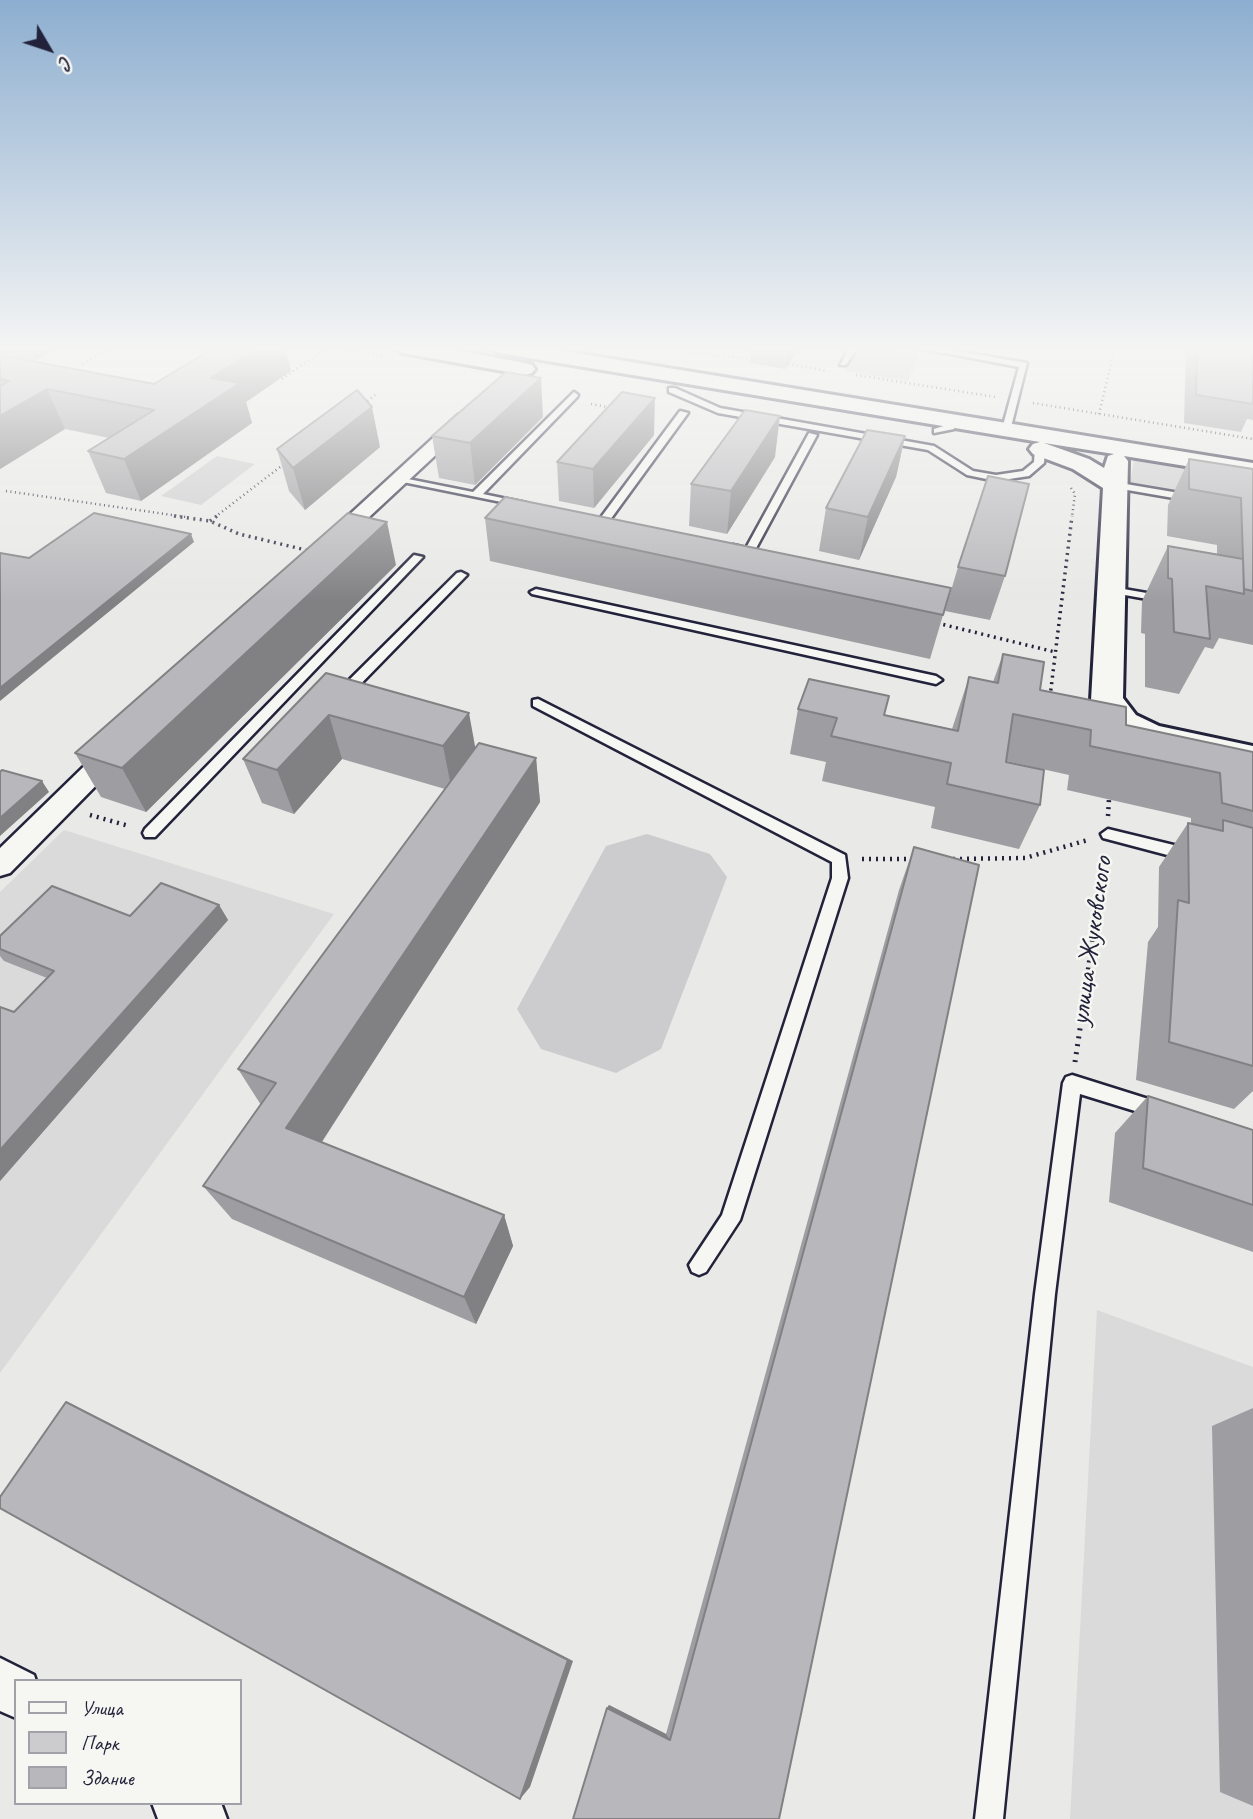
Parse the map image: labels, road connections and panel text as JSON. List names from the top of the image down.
{
  "streets": {
    "path": ["улица Жуковского"]
  },
  "legend": ["Улица", "Парк", "Здание"],
  "north": "bottom right"
}
